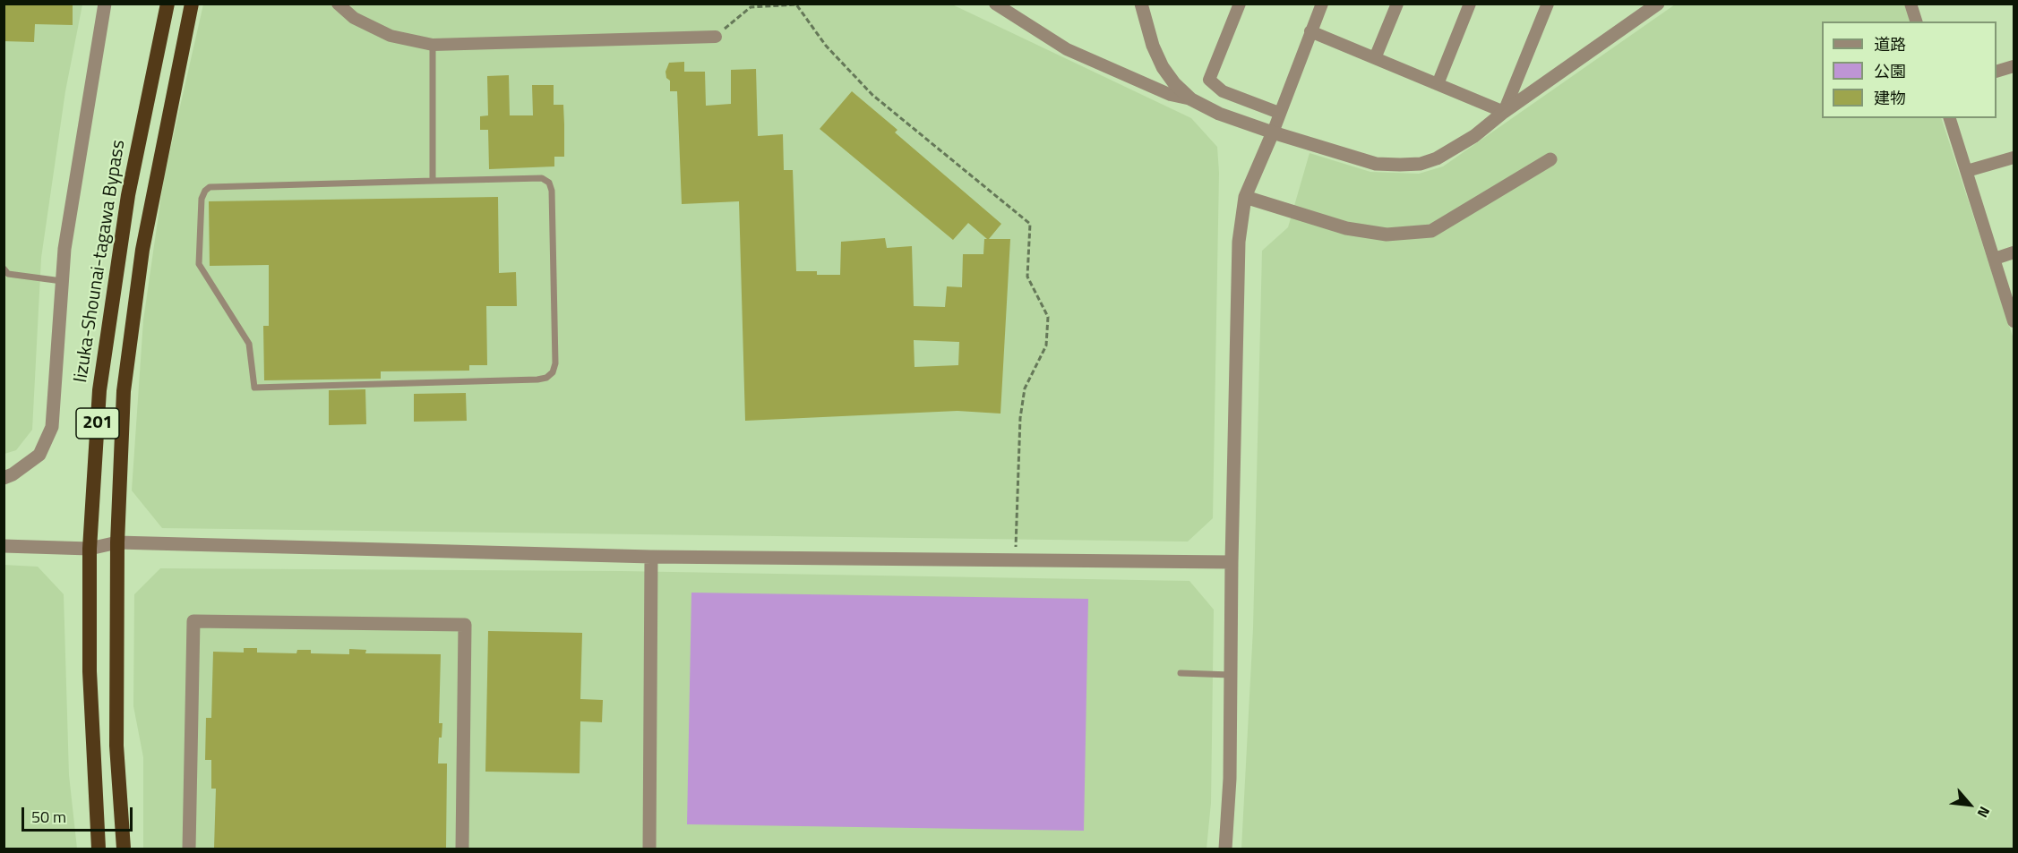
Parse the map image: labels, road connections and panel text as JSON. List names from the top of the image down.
{
  "streets": {
    "highway": ["Iizuka-Shounai-tagawa Bypass", "201"]
  },
  "legend": ["道路", "公園", "建物"],
  "scale_bar": "50 m",
  "north": "bottom right"
}
